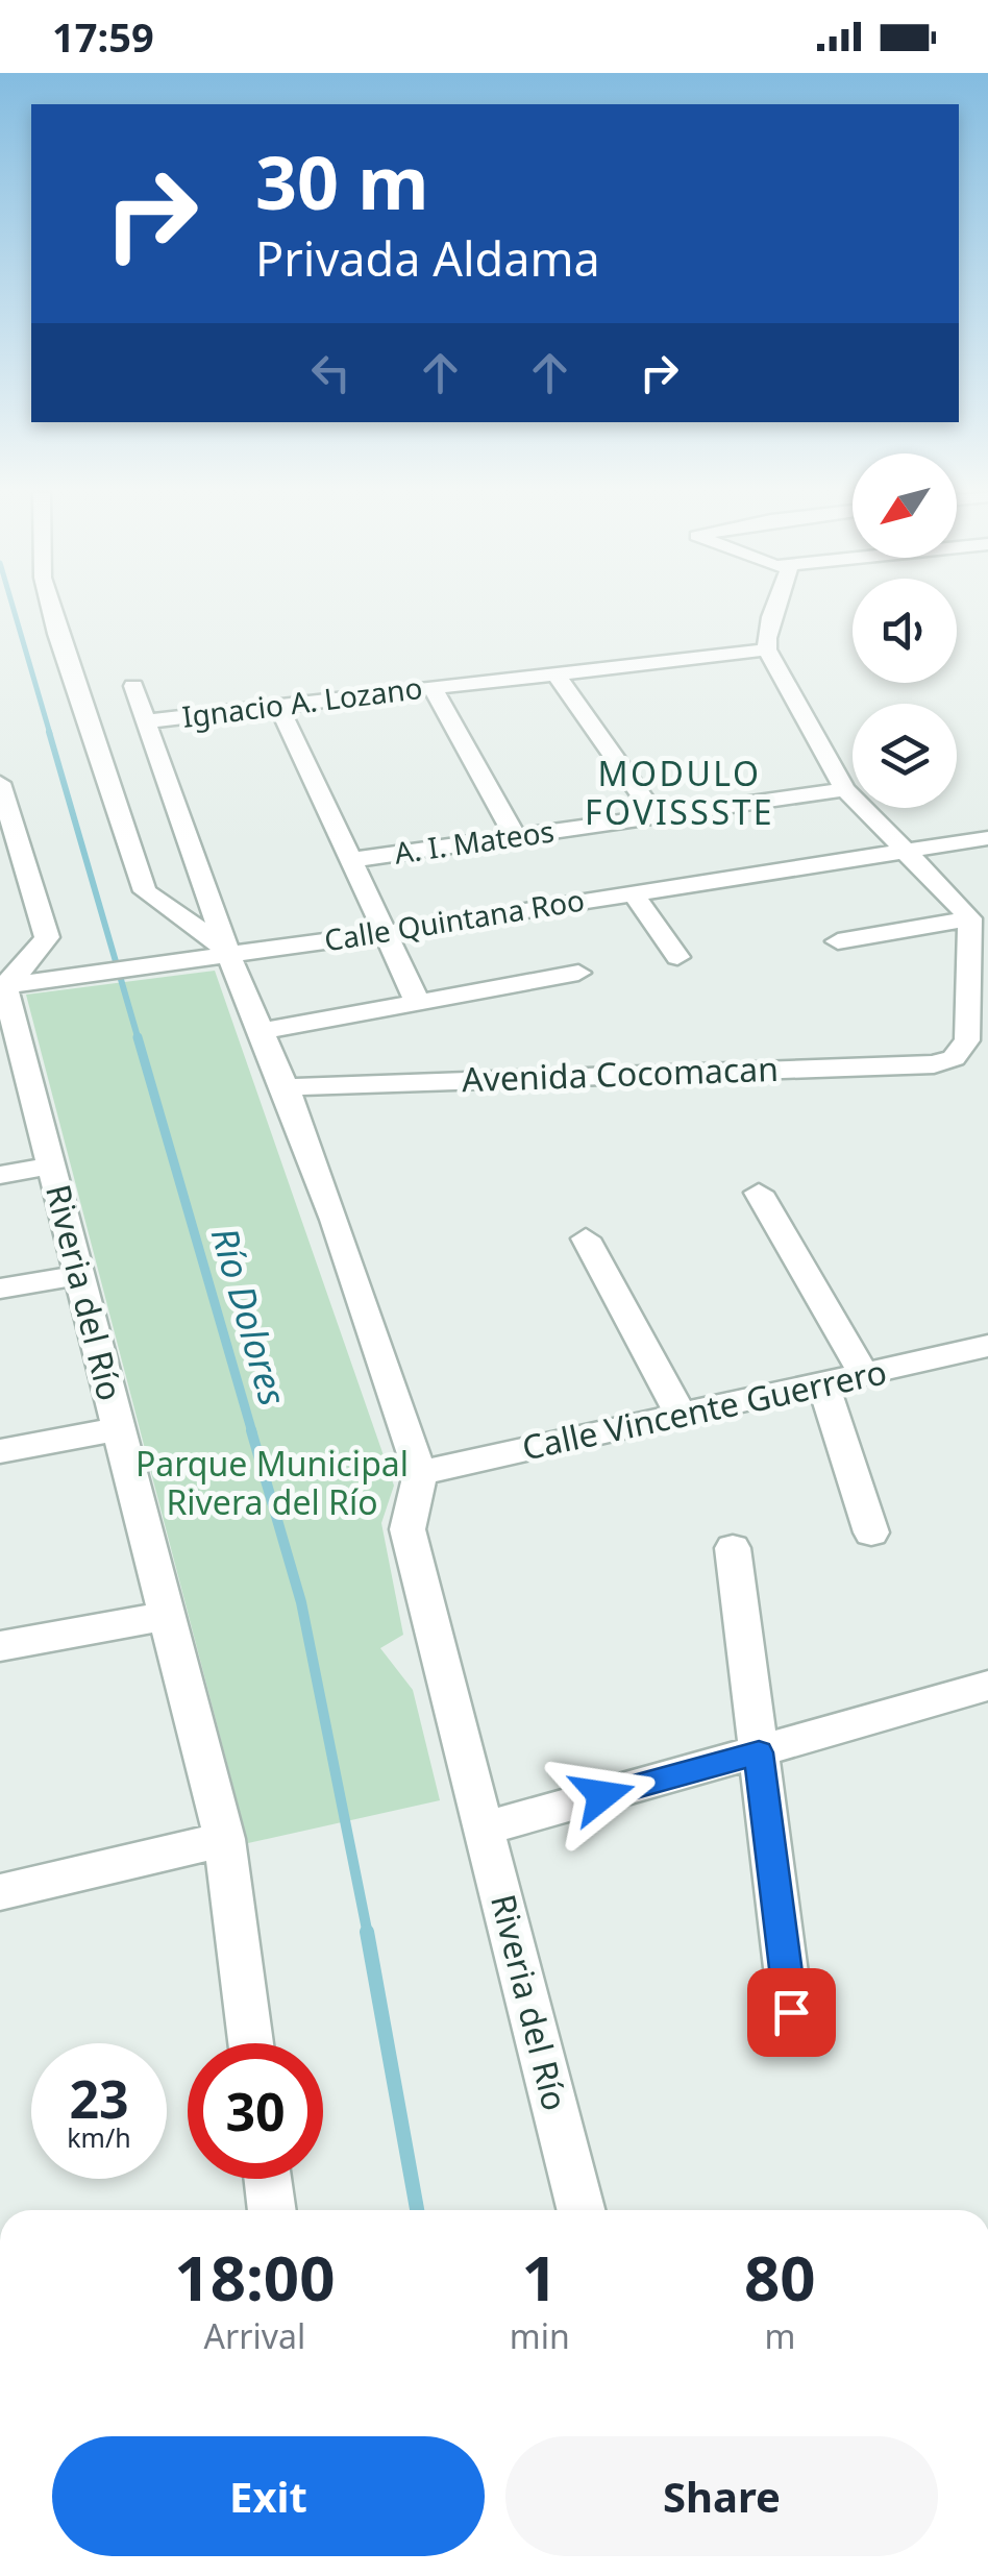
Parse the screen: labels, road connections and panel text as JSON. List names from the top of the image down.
{
  "streets": {
    "street": [
      "Ignacio A. Lozano",
      "A. I. Mateos",
      "Calle Quintana Roo",
      "Avenida Cocomacan",
      "Riveria del Río",
      "Calle Vincente Guerrero"
    ]
  },
  "crossings": [
    ["Calle Quintana Roo", "Riveria del Río"],
    ["Riveria del Río", "Calle Vincente Guerrero"]
  ],
  "districts": ["MODULO FOVISSSTE"],
  "water": ["Río Dolores"],
  "parks": ["Parque Municipal Rivera del Río"],
  "north": "bottom left",
  "page": {
    "status": "17:59",
    "turn": ["30 m", "Privada Aldama"],
    "speed": "23 km/h",
    "limit": "30",
    "eta": [
      "18:00",
      "Arrival",
      "1",
      "min",
      "80",
      "m"
    ],
    "buttons": ["Exit", "Share"]
  }
}
